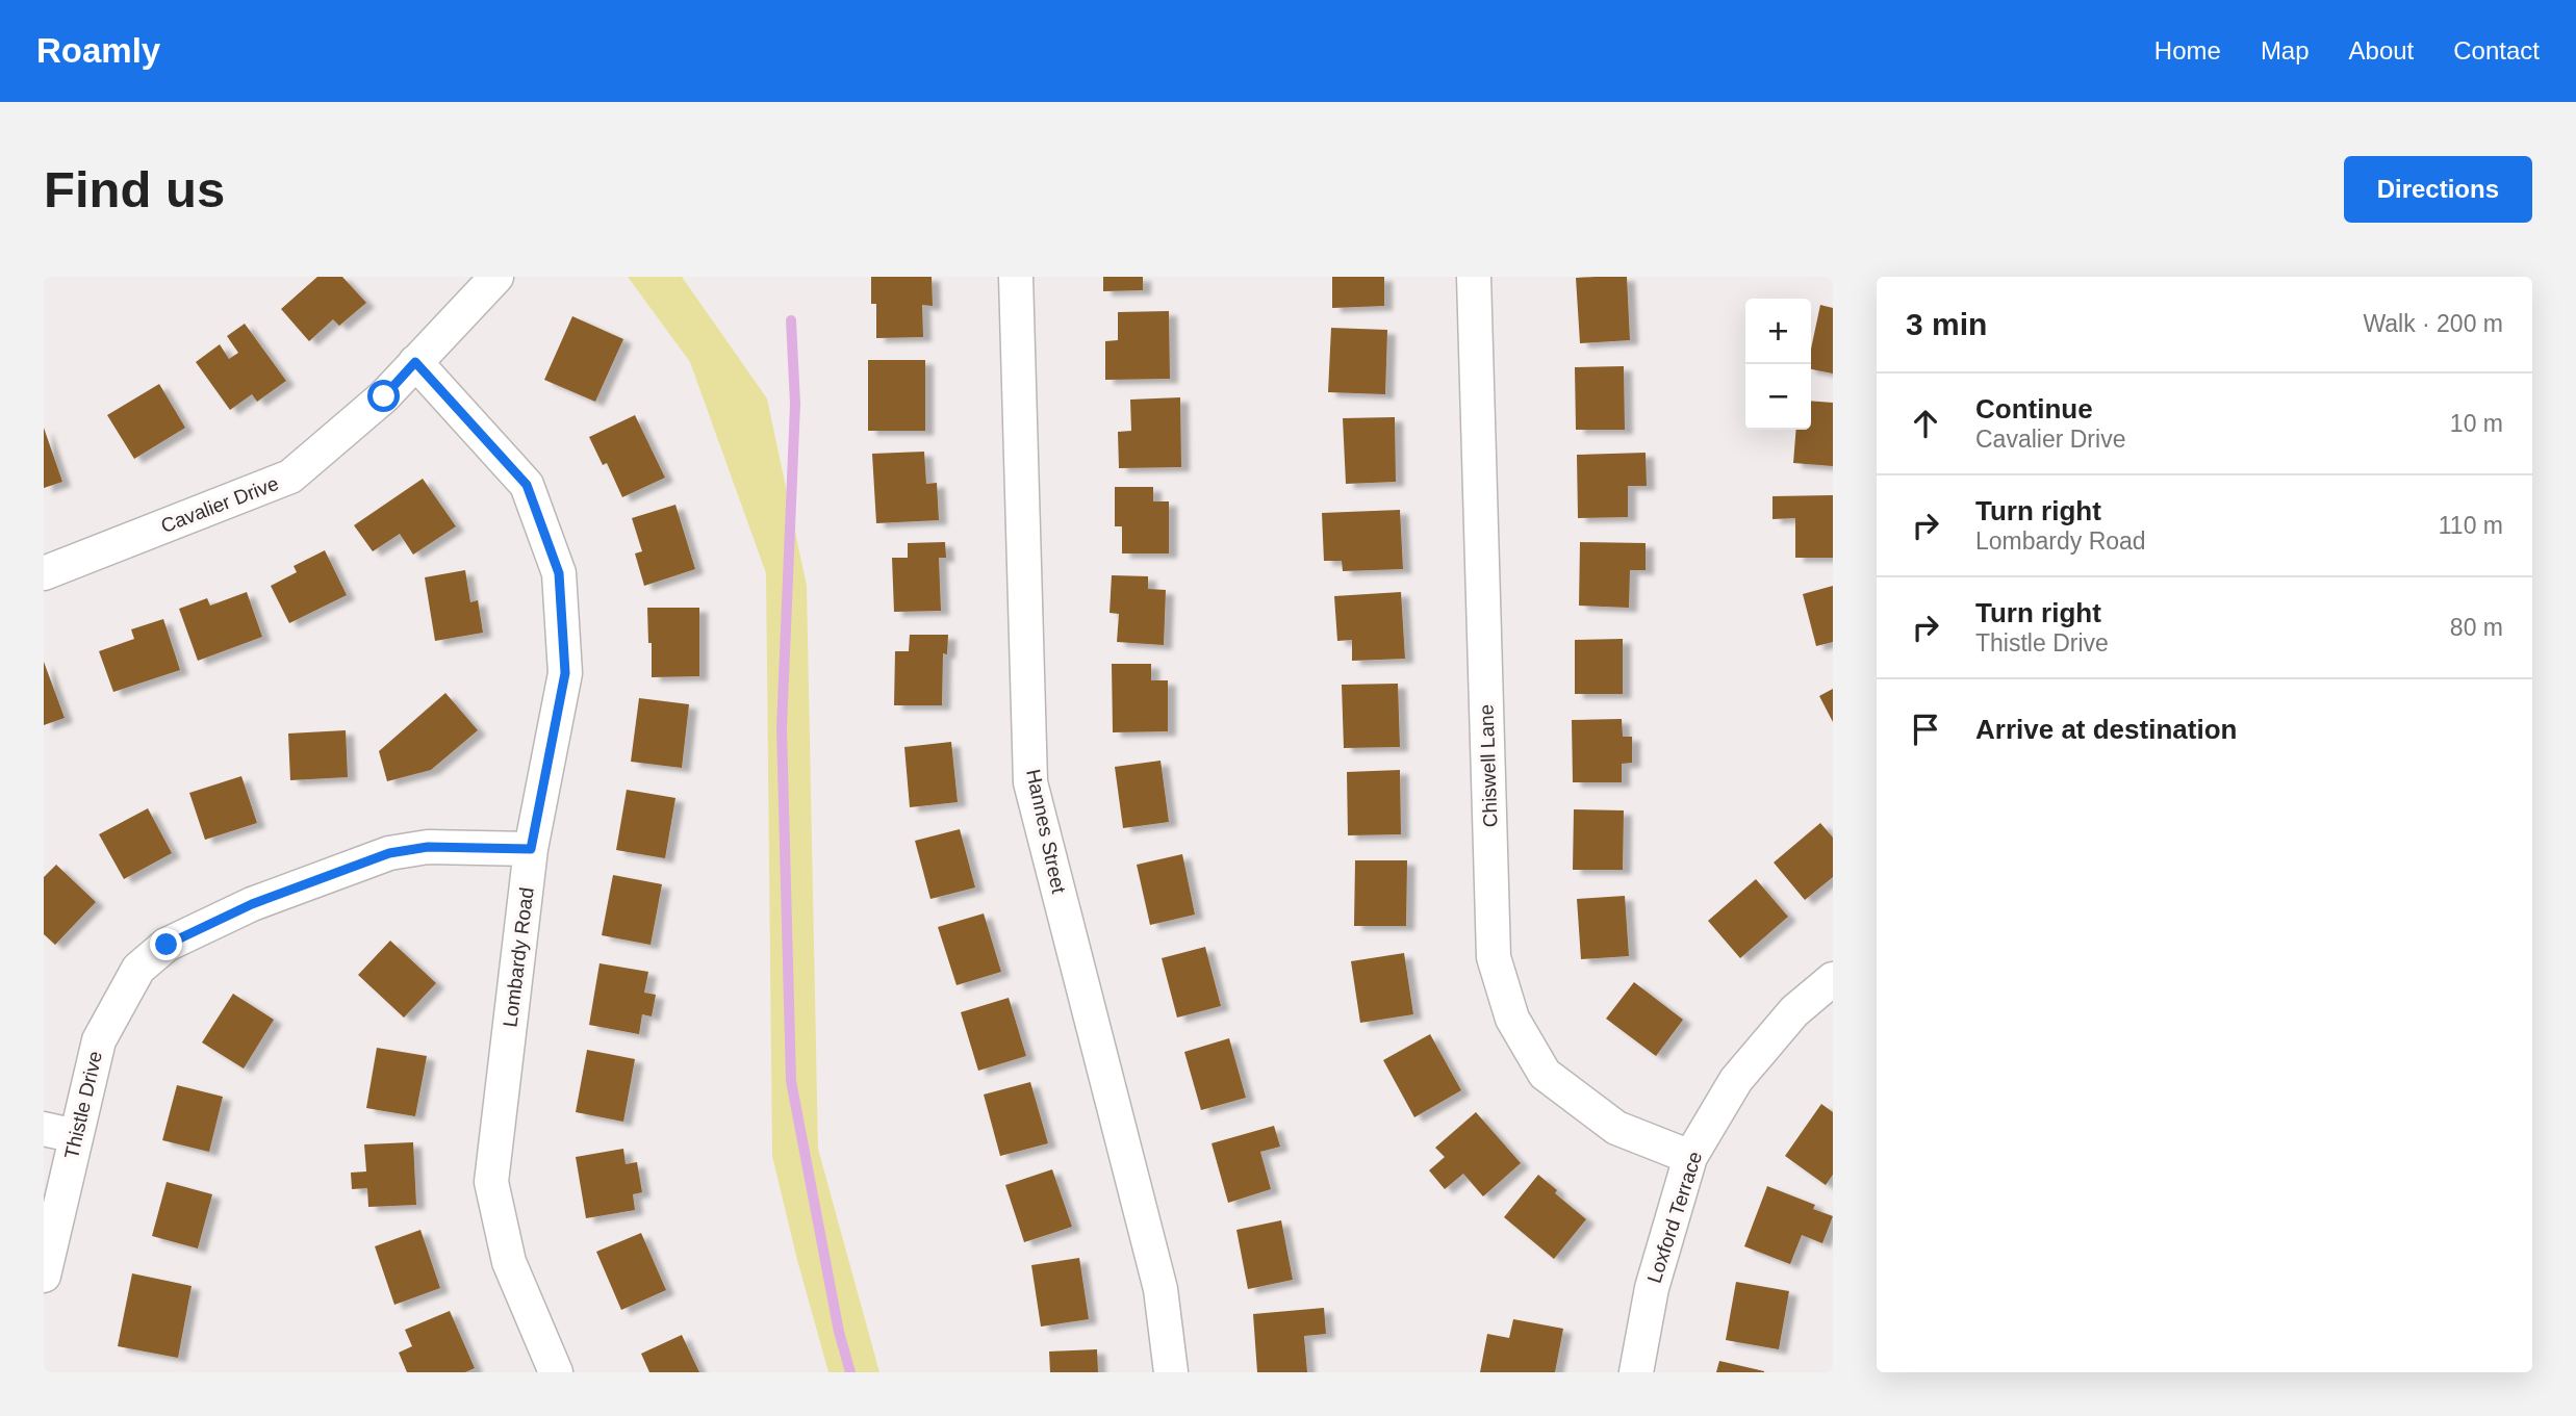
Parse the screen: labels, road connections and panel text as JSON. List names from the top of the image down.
{
  "streets": {
    "street": [
      "Cavalier Drive",
      "Chiswell Lane",
      "Hannes Street",
      "Lombardy Road",
      "Thistle Drive",
      "Loxford Terrace"
    ]
  },
  "crossings": [
    ["Cavalier Drive", "Lombardy Road"],
    ["Chiswell Lane", "Loxford Terrace"],
    ["Lombardy Road", "Thistle Drive"]
  ],
  "page": {
    "header": "Roamly",
    "nav": [
      "Home",
      "Map",
      "About",
      "Contact"
    ],
    "buttons": "Directions",
    "title": "Find us",
    "heading": ["3 min", "Walk · 200 m"],
    "map_buttons": ["+", "−"],
    "list": [
      ["Continue", "Cavalier Drive", "10 m"],
      ["Turn right", "Lombardy Road", "110 m"],
      ["Turn right", "Thistle Drive", "80 m"],
      "Arrive at destination"
    ]
  }
}
